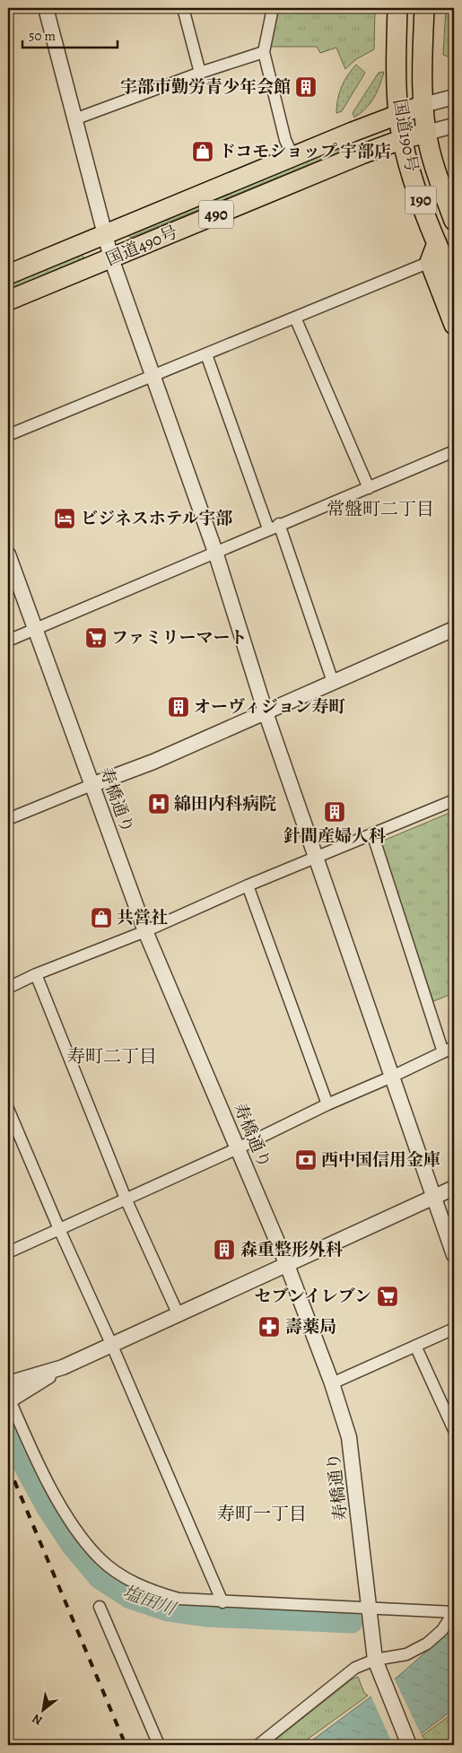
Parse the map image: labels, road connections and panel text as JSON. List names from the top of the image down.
{
  "streets": {
    "highway": [
      "国道190号",
      "190",
      "490",
      "国道490号"
    ],
    "street": ["寿橋通り"]
  },
  "crossings": [
    ["国道190号", "国道490号"]
  ],
  "districts": ["常盤町二丁目", "寿町二丁目", "寿町一丁目"],
  "water": ["塩田川"],
  "places": {
    "building": [
      "宇部市勤労青少年会館",
      "オーヴィジョン寿町",
      "針間産婦人科",
      "森重整形外科"
    ],
    "shop": ["ドコモショップ 宇部店", "共営社"],
    "hotel": ["ビジネスホテル宇部"],
    "supermarket": ["ファミリーマート", "セブンイレブン"],
    "hospital": ["綿田内科病院"],
    "bank": ["西中国信用金庫"],
    "pharmacy": ["壽薬局"]
  },
  "scale_bar": "50 m",
  "north": "bottom left"
}
